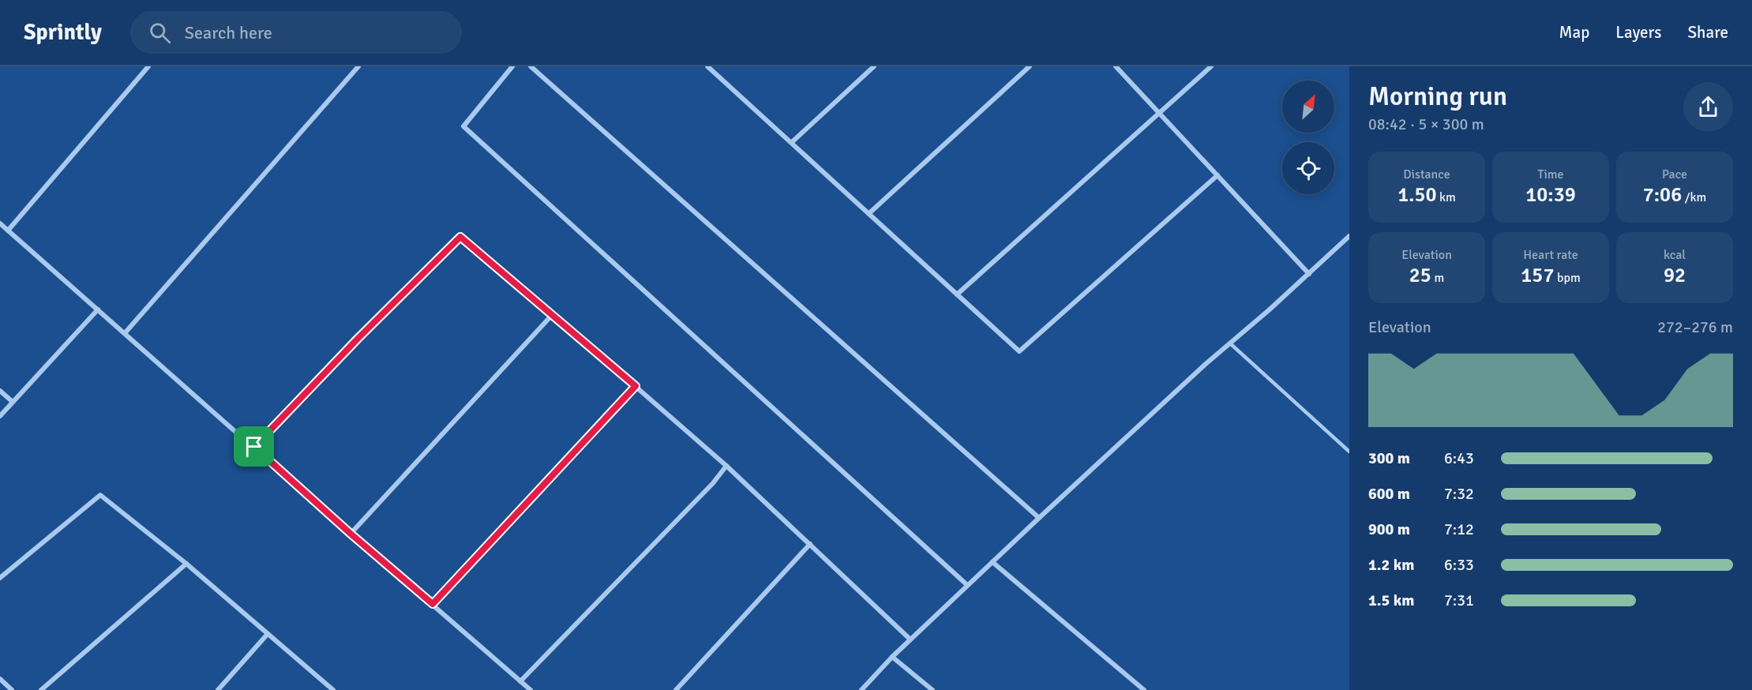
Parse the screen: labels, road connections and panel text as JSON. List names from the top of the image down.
{
  "north": "top right",
  "page": {
    "header": "Sprintly",
    "search": "Search here",
    "nav": ["Map", "Layers", "Share"],
    "heading": ["Morning run", "08:42 · 5 × 300 m"],
    "stats": [
      ["Distance", "1.50 km"],
      ["Time", "10:39"],
      ["Pace", "7:06 /km"],
      ["Elevation", "25 m"],
      ["Heart rate", "157 bpm"],
      ["kcal", "92"]
    ],
    "chart": ["Elevation", "272–276 m"],
    "list": [
      {
        "name": "300 m",
        "note": "6:43"
      },
      {
        "name": "600 m",
        "note": "7:32"
      },
      {
        "name": "900 m",
        "note": "7:12"
      },
      {
        "name": "1.2 km",
        "note": "6:33"
      },
      {
        "name": "1.5 km",
        "note": "7:31"
      }
    ]
  }
}
